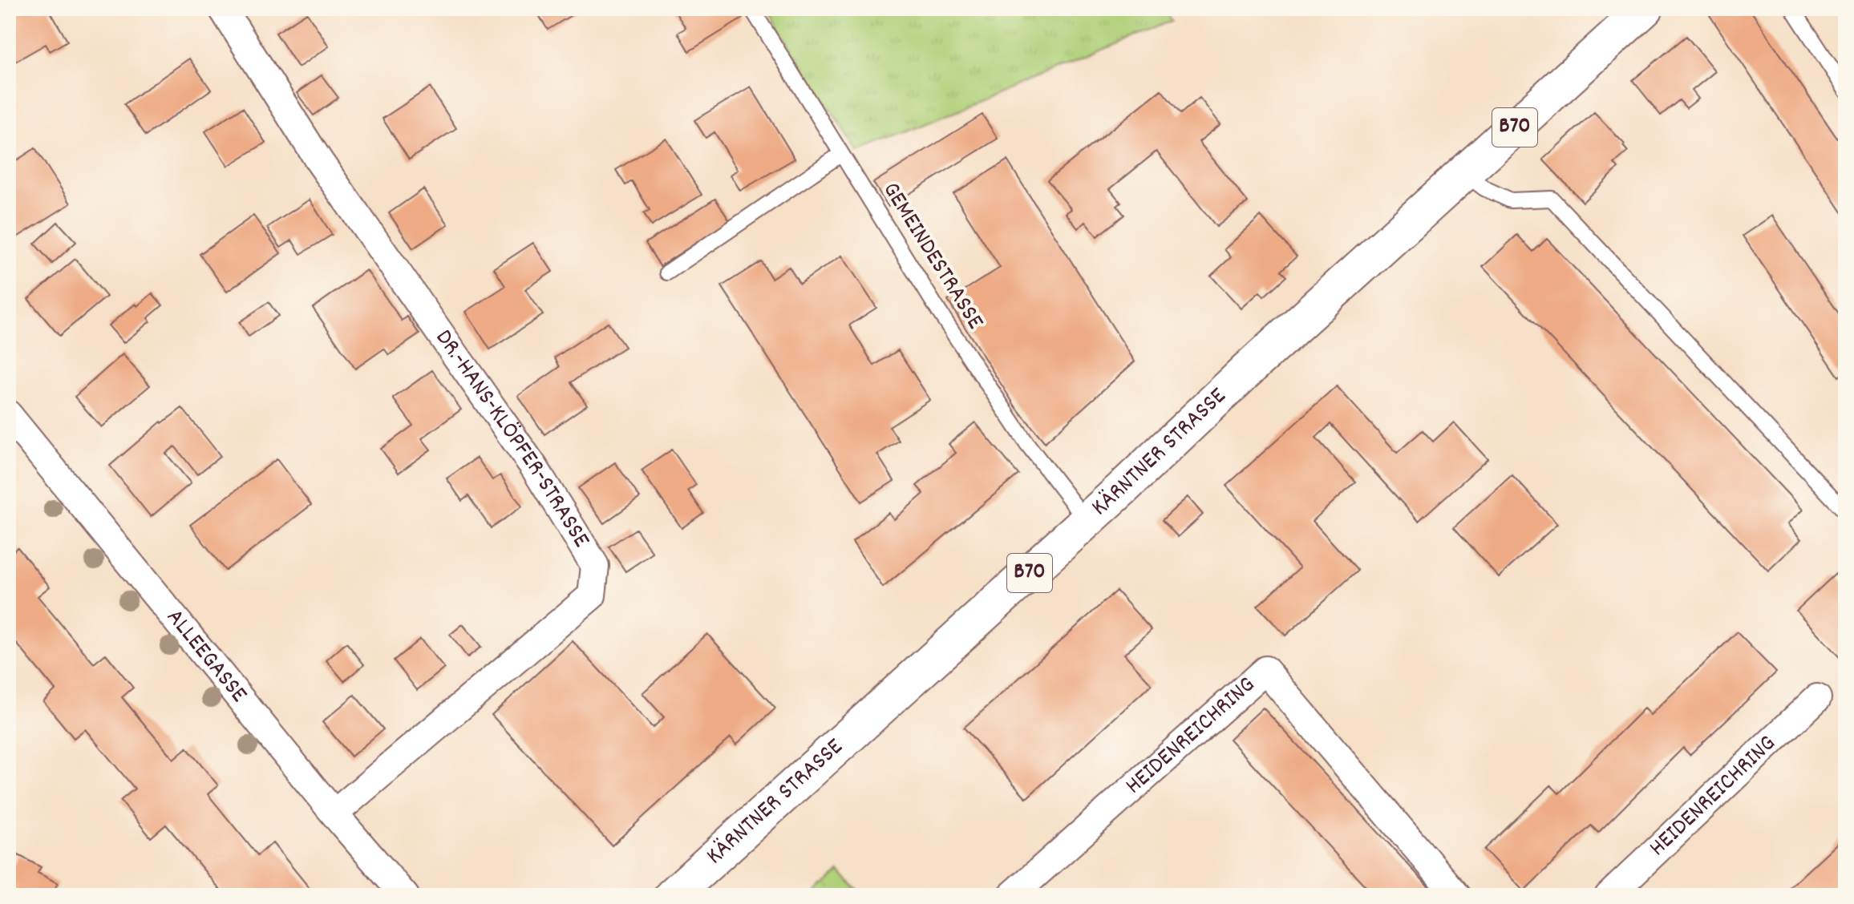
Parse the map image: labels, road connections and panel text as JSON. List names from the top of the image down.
{
  "streets": {
    "main road": ["B70", "KÄRNTNER STRASSE"],
    "street": ["DR.-HANS-KLÖPFER-STRASSE", "ALLEEGASSE", "HEIDENREICHRING"],
    "lane": ["GEMEINDESTRASSE"]
  },
  "crossings": [
    ["GEMEINDESTRASSE", "KÄRNTNER STRASSE"],
    ["DR.-HANS-KLÖPFER-STRASSE", "ALLEEGASSE"]
  ]
}
